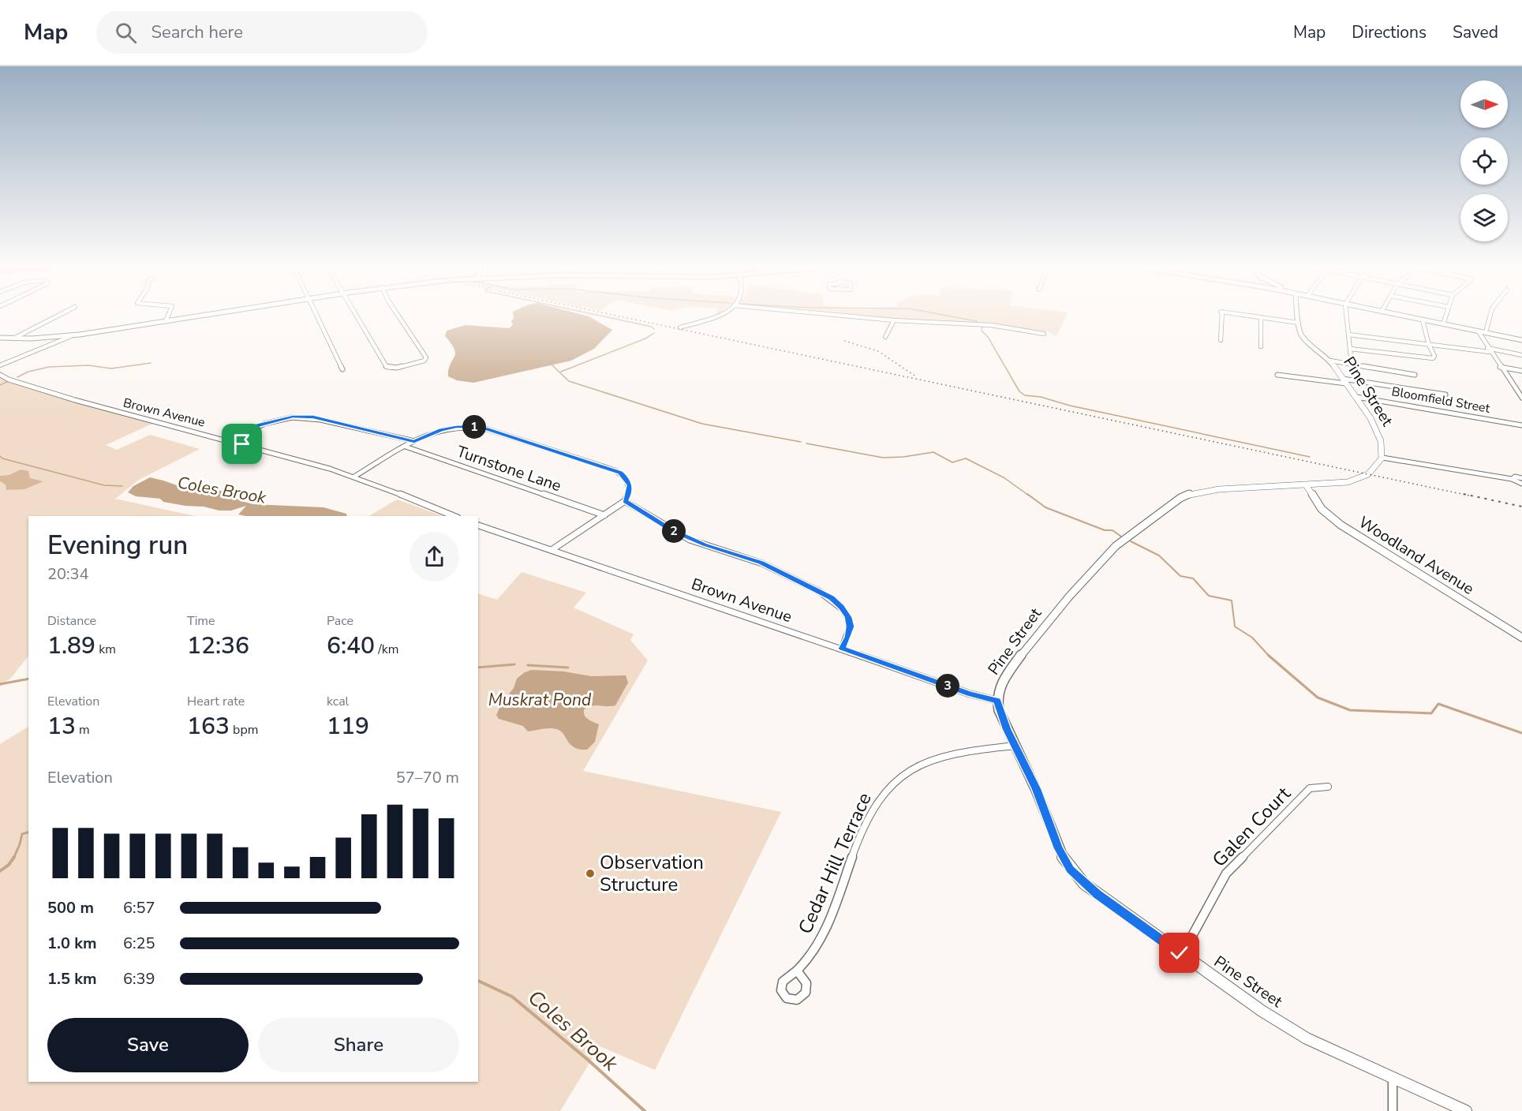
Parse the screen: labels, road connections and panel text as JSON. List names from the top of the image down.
{
  "streets": {
    "main road": ["Pine Street", "Woodland Avenue"],
    "street": [
      "Bloomfield Street",
      "Brown Avenue",
      "Turnstone Lane",
      "Galen Court",
      "Cedar Hill Terrace"
    ]
  },
  "crossings": [
    ["Pine Street", "Bloomfield Street"],
    ["Pine Street", "Brown Avenue"],
    ["Pine Street", "Woodland Avenue"],
    ["Pine Street", "Galen Court"],
    ["Pine Street", "Cedar Hill Terrace"]
  ],
  "water": ["Coles Brook", "Muskrat Pond"],
  "places": ["Observation Structure"],
  "north": "right",
  "page": {
    "header": "Map",
    "search": "Search here",
    "nav": ["Map", "Directions", "Saved"],
    "pins": ["1", "2", "3"],
    "heading": ["Evening run", "20:34"],
    "stats": [
      ["Distance", "1.89 km"],
      ["Time", "12:36"],
      ["Pace", "6:40 /km"],
      ["Elevation", "13 m"],
      ["Heart rate", "163 bpm"],
      ["kcal", "119"]
    ],
    "chart": ["Elevation", "57–70 m"],
    "list": [
      {
        "name": "500 m",
        "note": "6:57"
      },
      {
        "name": "1.0 km",
        "note": "6:25"
      },
      {
        "name": "1.5 km",
        "note": "6:39"
      }
    ],
    "buttons": ["Save", "Share"]
  }
}
